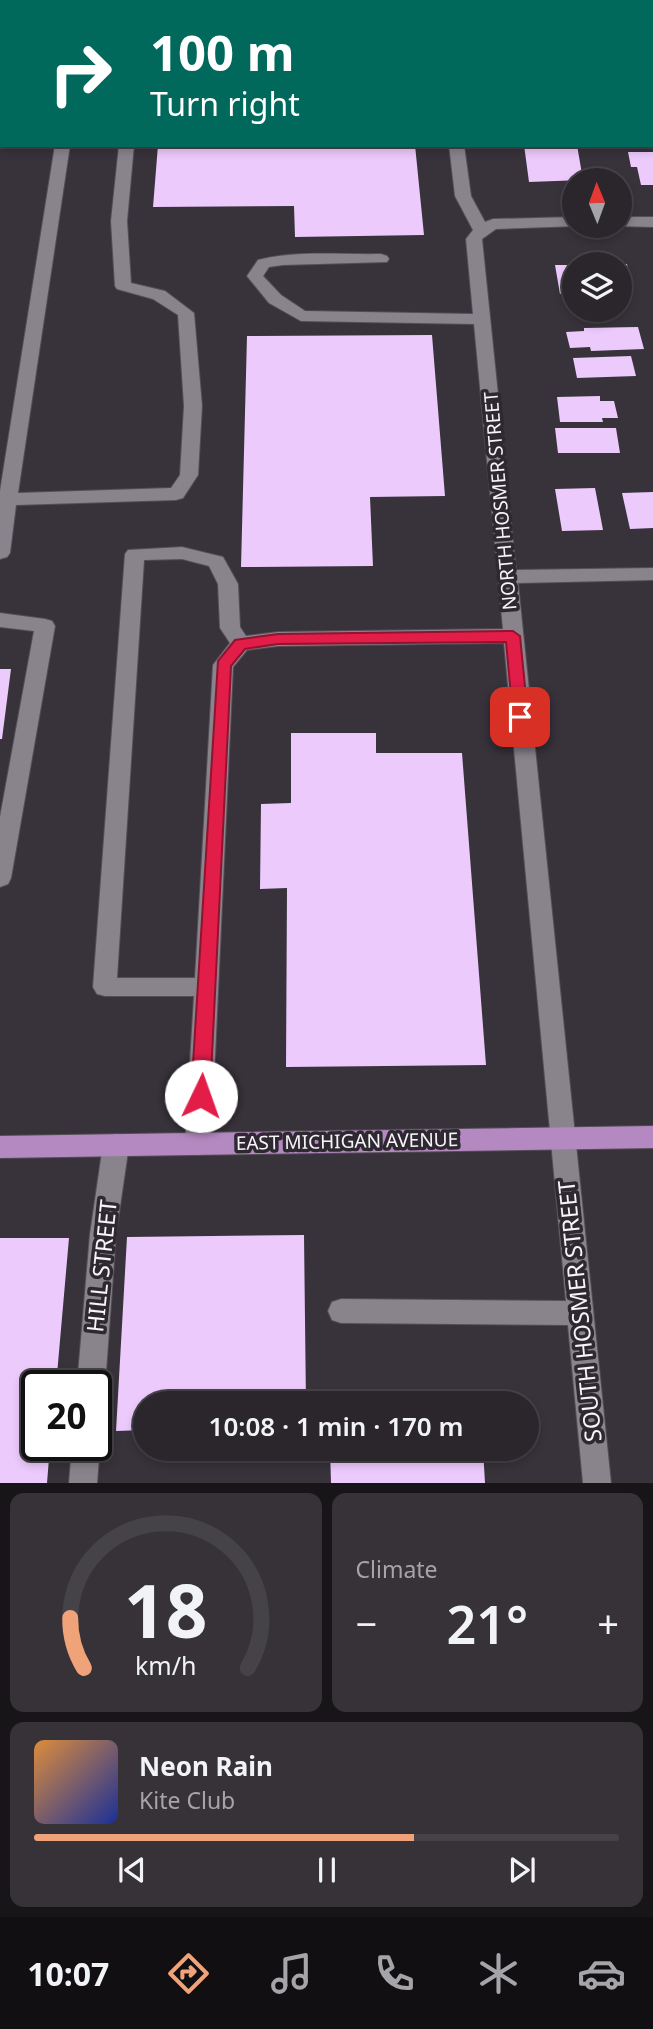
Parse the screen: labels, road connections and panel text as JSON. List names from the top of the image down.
{
  "streets": {
    "main road": ["EAST MICHIGAN AVENUE"],
    "street": ["NORTH HOSMER STREET", "HILL STREET", "SOUTH HOSMER STREET"]
  },
  "crossings": [
    ["NORTH HOSMER STREET", "EAST MICHIGAN AVENUE"],
    ["NORTH HOSMER STREET", "SOUTH HOSMER STREET"],
    ["EAST MICHIGAN AVENUE", "HILL STREET"],
    ["EAST MICHIGAN AVENUE", "SOUTH HOSMER STREET"]
  ],
  "north": "top",
  "page": {
    "turn": ["100 m", "Turn right"],
    "limit": "20",
    "trip": "10:08 · 1 min · 170 m",
    "tile": "Climate",
    "heat": ["−", "21°", "+"],
    "song": ["Neon Rain", "Kite Club"],
    "tabs": "10:07",
    "gauge": ["18", "km/h"]
  }
}
